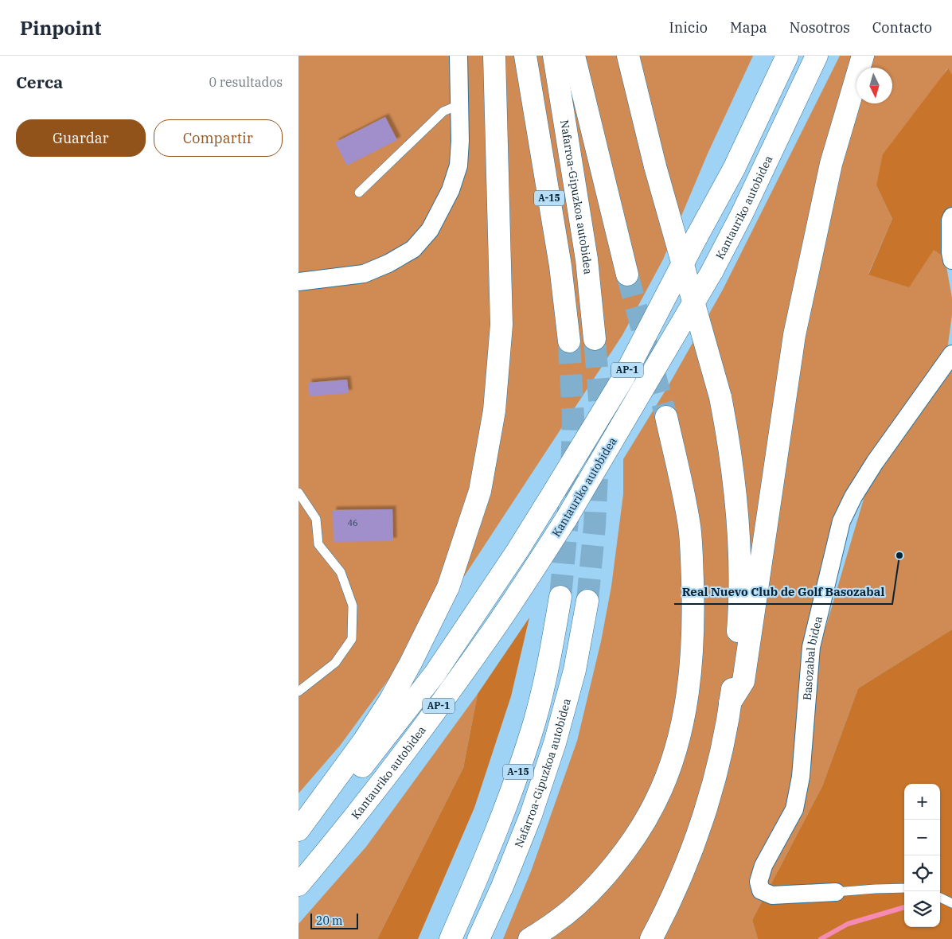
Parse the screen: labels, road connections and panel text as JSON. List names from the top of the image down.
{
  "streets": {
    "highway": [
      "Nafarroa-Gipuzkoa autobidea",
      "A-15",
      "Kantauriko autobidea",
      "AP-1"
    ],
    "street": ["Basozabal bidea"]
  },
  "places": ["Real Nuevo Club de Golf Basozabal"],
  "house_numbers": ["46"],
  "scale_bar": "20 m",
  "north": "bottom",
  "page": {
    "header": "Pinpoint",
    "nav": [
      "Inicio",
      "Mapa",
      "Nosotros",
      "Contacto"
    ],
    "heading": ["Cerca", "0 resultados"],
    "buttons": ["Guardar", "Compartir"],
    "map_buttons": ["+", "−"],
    "scale": "20 m"
  }
}
